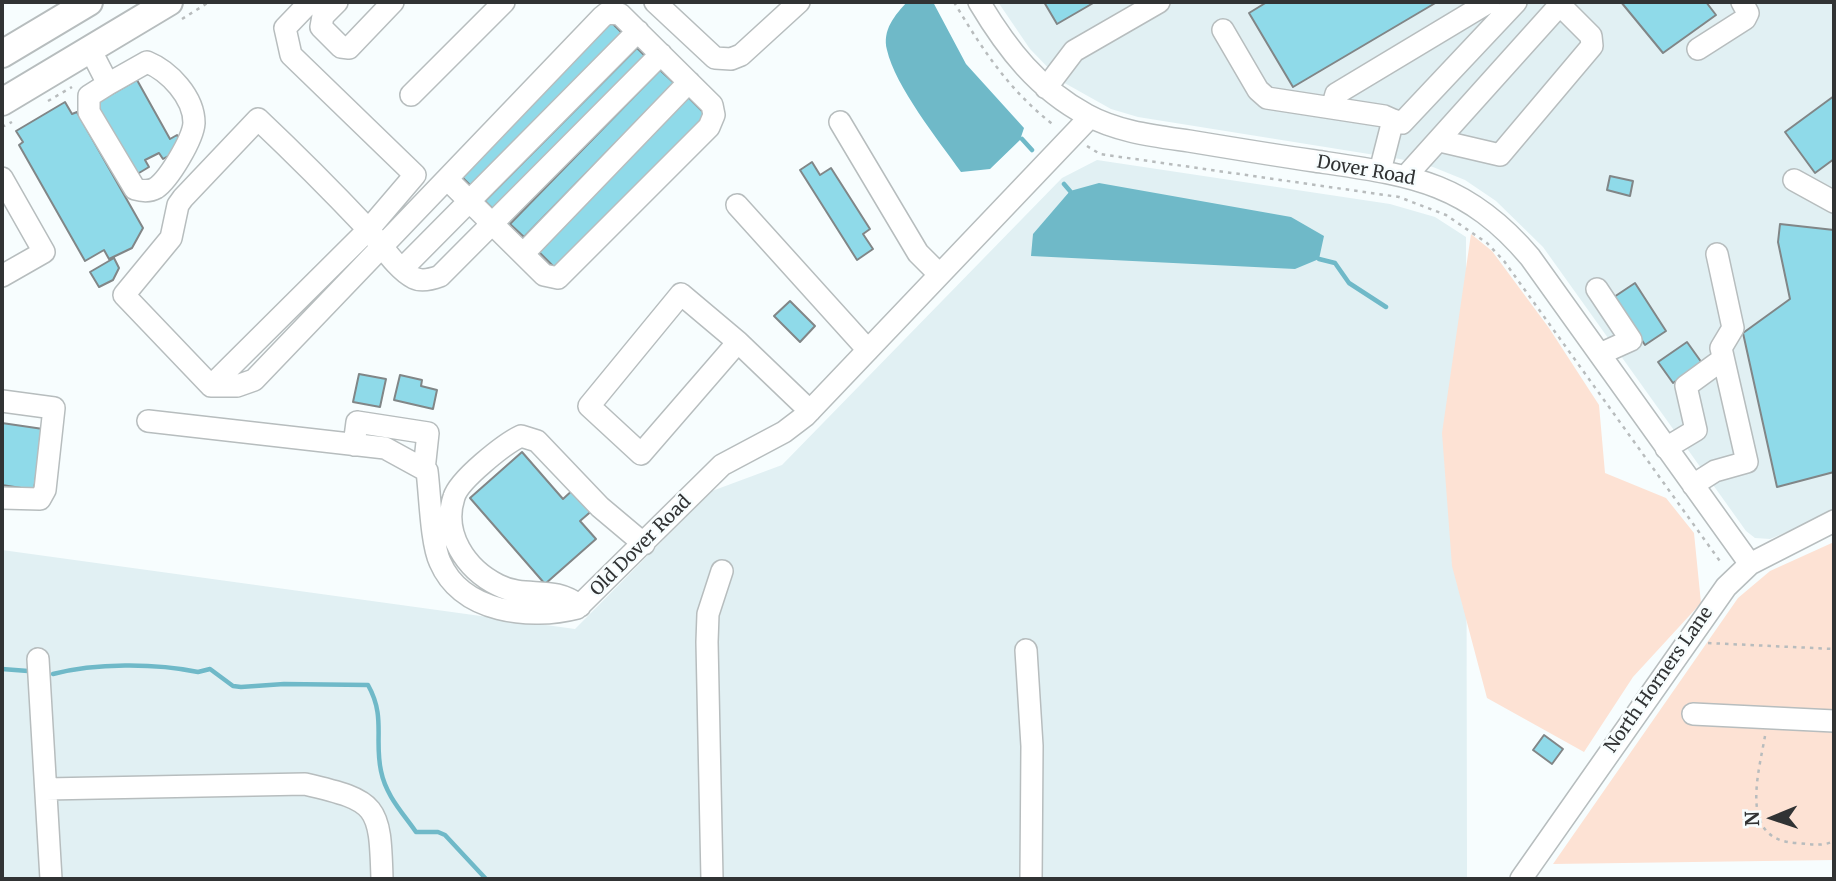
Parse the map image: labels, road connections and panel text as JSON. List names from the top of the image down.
{
  "streets": {
    "street": ["Dover Road", "Old Dover Road", "North Horners Lane"]
  },
  "crossings": [
    ["Dover Road", "Old Dover Road"],
    ["Dover Road", "North Horners Lane"]
  ],
  "north": "left"
}
